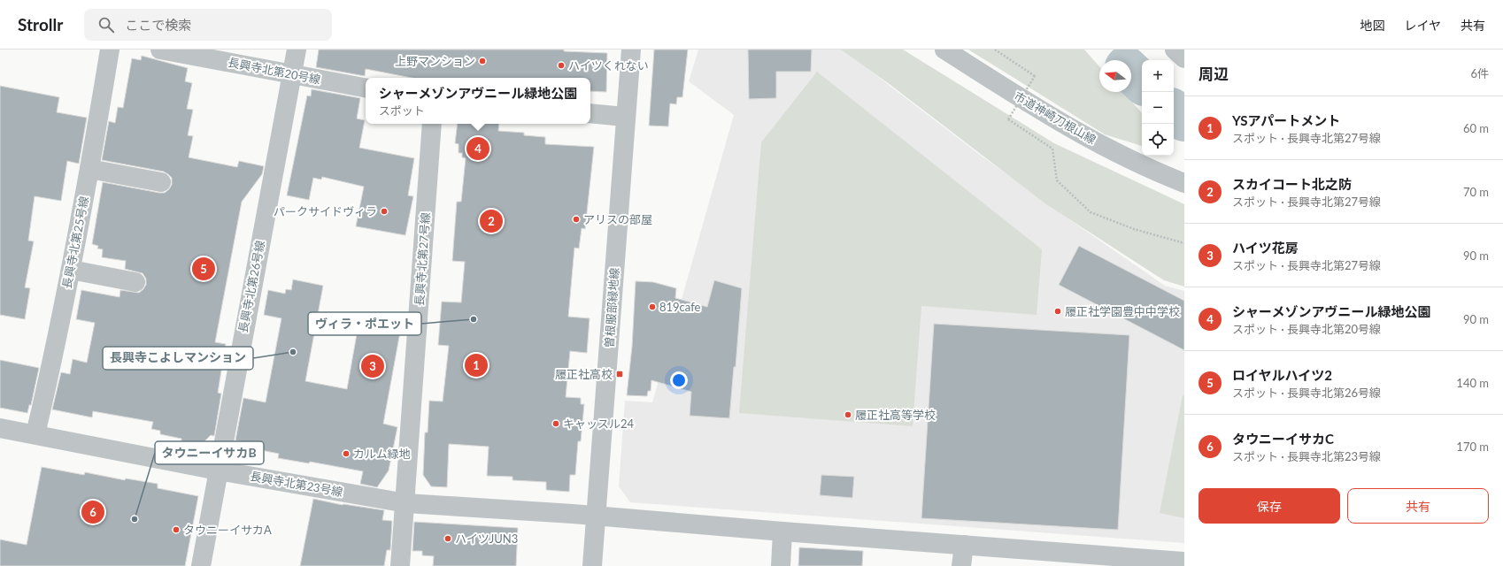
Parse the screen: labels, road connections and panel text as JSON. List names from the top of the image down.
{
  "streets": {
    "street": [
      "長興寺北第20号線",
      "市道神崎刀根山線",
      "長興寺北第25号線",
      "長興寺北第27号線",
      "長興寺北第26号線",
      "曽根服部緑地線",
      "長興寺北第23号線"
    ]
  },
  "crossings": [
    ["長興寺北第20号線", "長興寺北第26号線"],
    ["長興寺北第25号線", "長興寺北第23号線"],
    ["長興寺北第27号線", "長興寺北第23号線"],
    ["長興寺北第26号線", "長興寺北第23号線"],
    ["曽根服部緑地線", "長興寺北第23号線"]
  ],
  "places": {
    "other": [
      "上野マンション",
      "ハイツくれない",
      "パークサイドヴィラ",
      "アリスの部屋",
      "819cafe",
      "履正社学園豊中中学校",
      "ヴィラ・ポエット",
      "長興寺こよしマンション",
      "履正社高等学校",
      "キャッスル24",
      "カルム緑地",
      "タウニーイサカB",
      "タウニーイサカA",
      "ハイツJUN3"
    ],
    "transit": ["履正社高校"]
  },
  "north": "left",
  "page": {
    "header": "Strollr",
    "search": "ここで検索",
    "nav": ["地図", "レイヤ", "共有"],
    "heading": ["周辺", "6件"],
    "map_buttons": ["+", "−"],
    "popup": ["シャーメゾンアヴニール緑地公園", "スポット"],
    "list": [
      {
        "mark": "1",
        "name": "YSアパートメント",
        "note": "スポット · 長興寺北第27号線",
        "value": "60 m"
      },
      {
        "mark": "2",
        "name": "スカイコート北之防",
        "note": "スポット · 長興寺北第27号線",
        "value": "70 m"
      },
      {
        "mark": "3",
        "name": "ハイツ花房",
        "note": "スポット · 長興寺北第27号線",
        "value": "90 m"
      },
      {
        "mark": "4",
        "name": "シャーメゾンアヴニール緑地公園",
        "note": "スポット · 長興寺北第20号線",
        "value": "90 m"
      },
      {
        "mark": "5",
        "name": "ロイヤルハイツ2",
        "note": "スポット · 長興寺北第26号線",
        "value": "140 m"
      },
      {
        "mark": "6",
        "name": "タウニーイサカC",
        "note": "スポット · 長興寺北第23号線",
        "value": "170 m"
      }
    ],
    "pins": [
      "4",
      "2",
      "5",
      "1",
      "3",
      "6"
    ],
    "buttons": ["保存", "共有"]
  }
}
